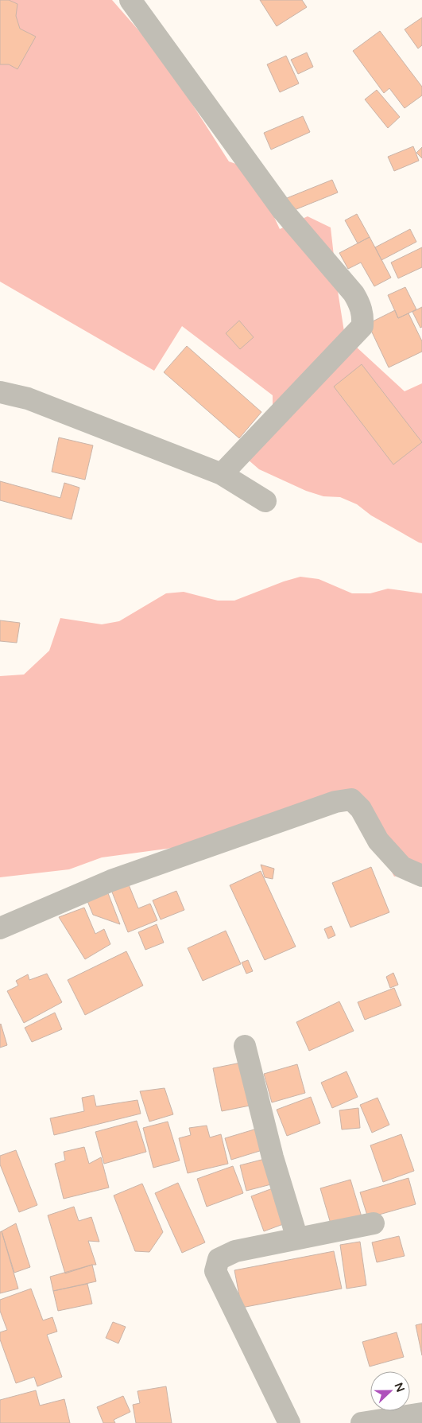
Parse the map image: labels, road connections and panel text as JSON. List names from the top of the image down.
{
  "north": "right"
}
